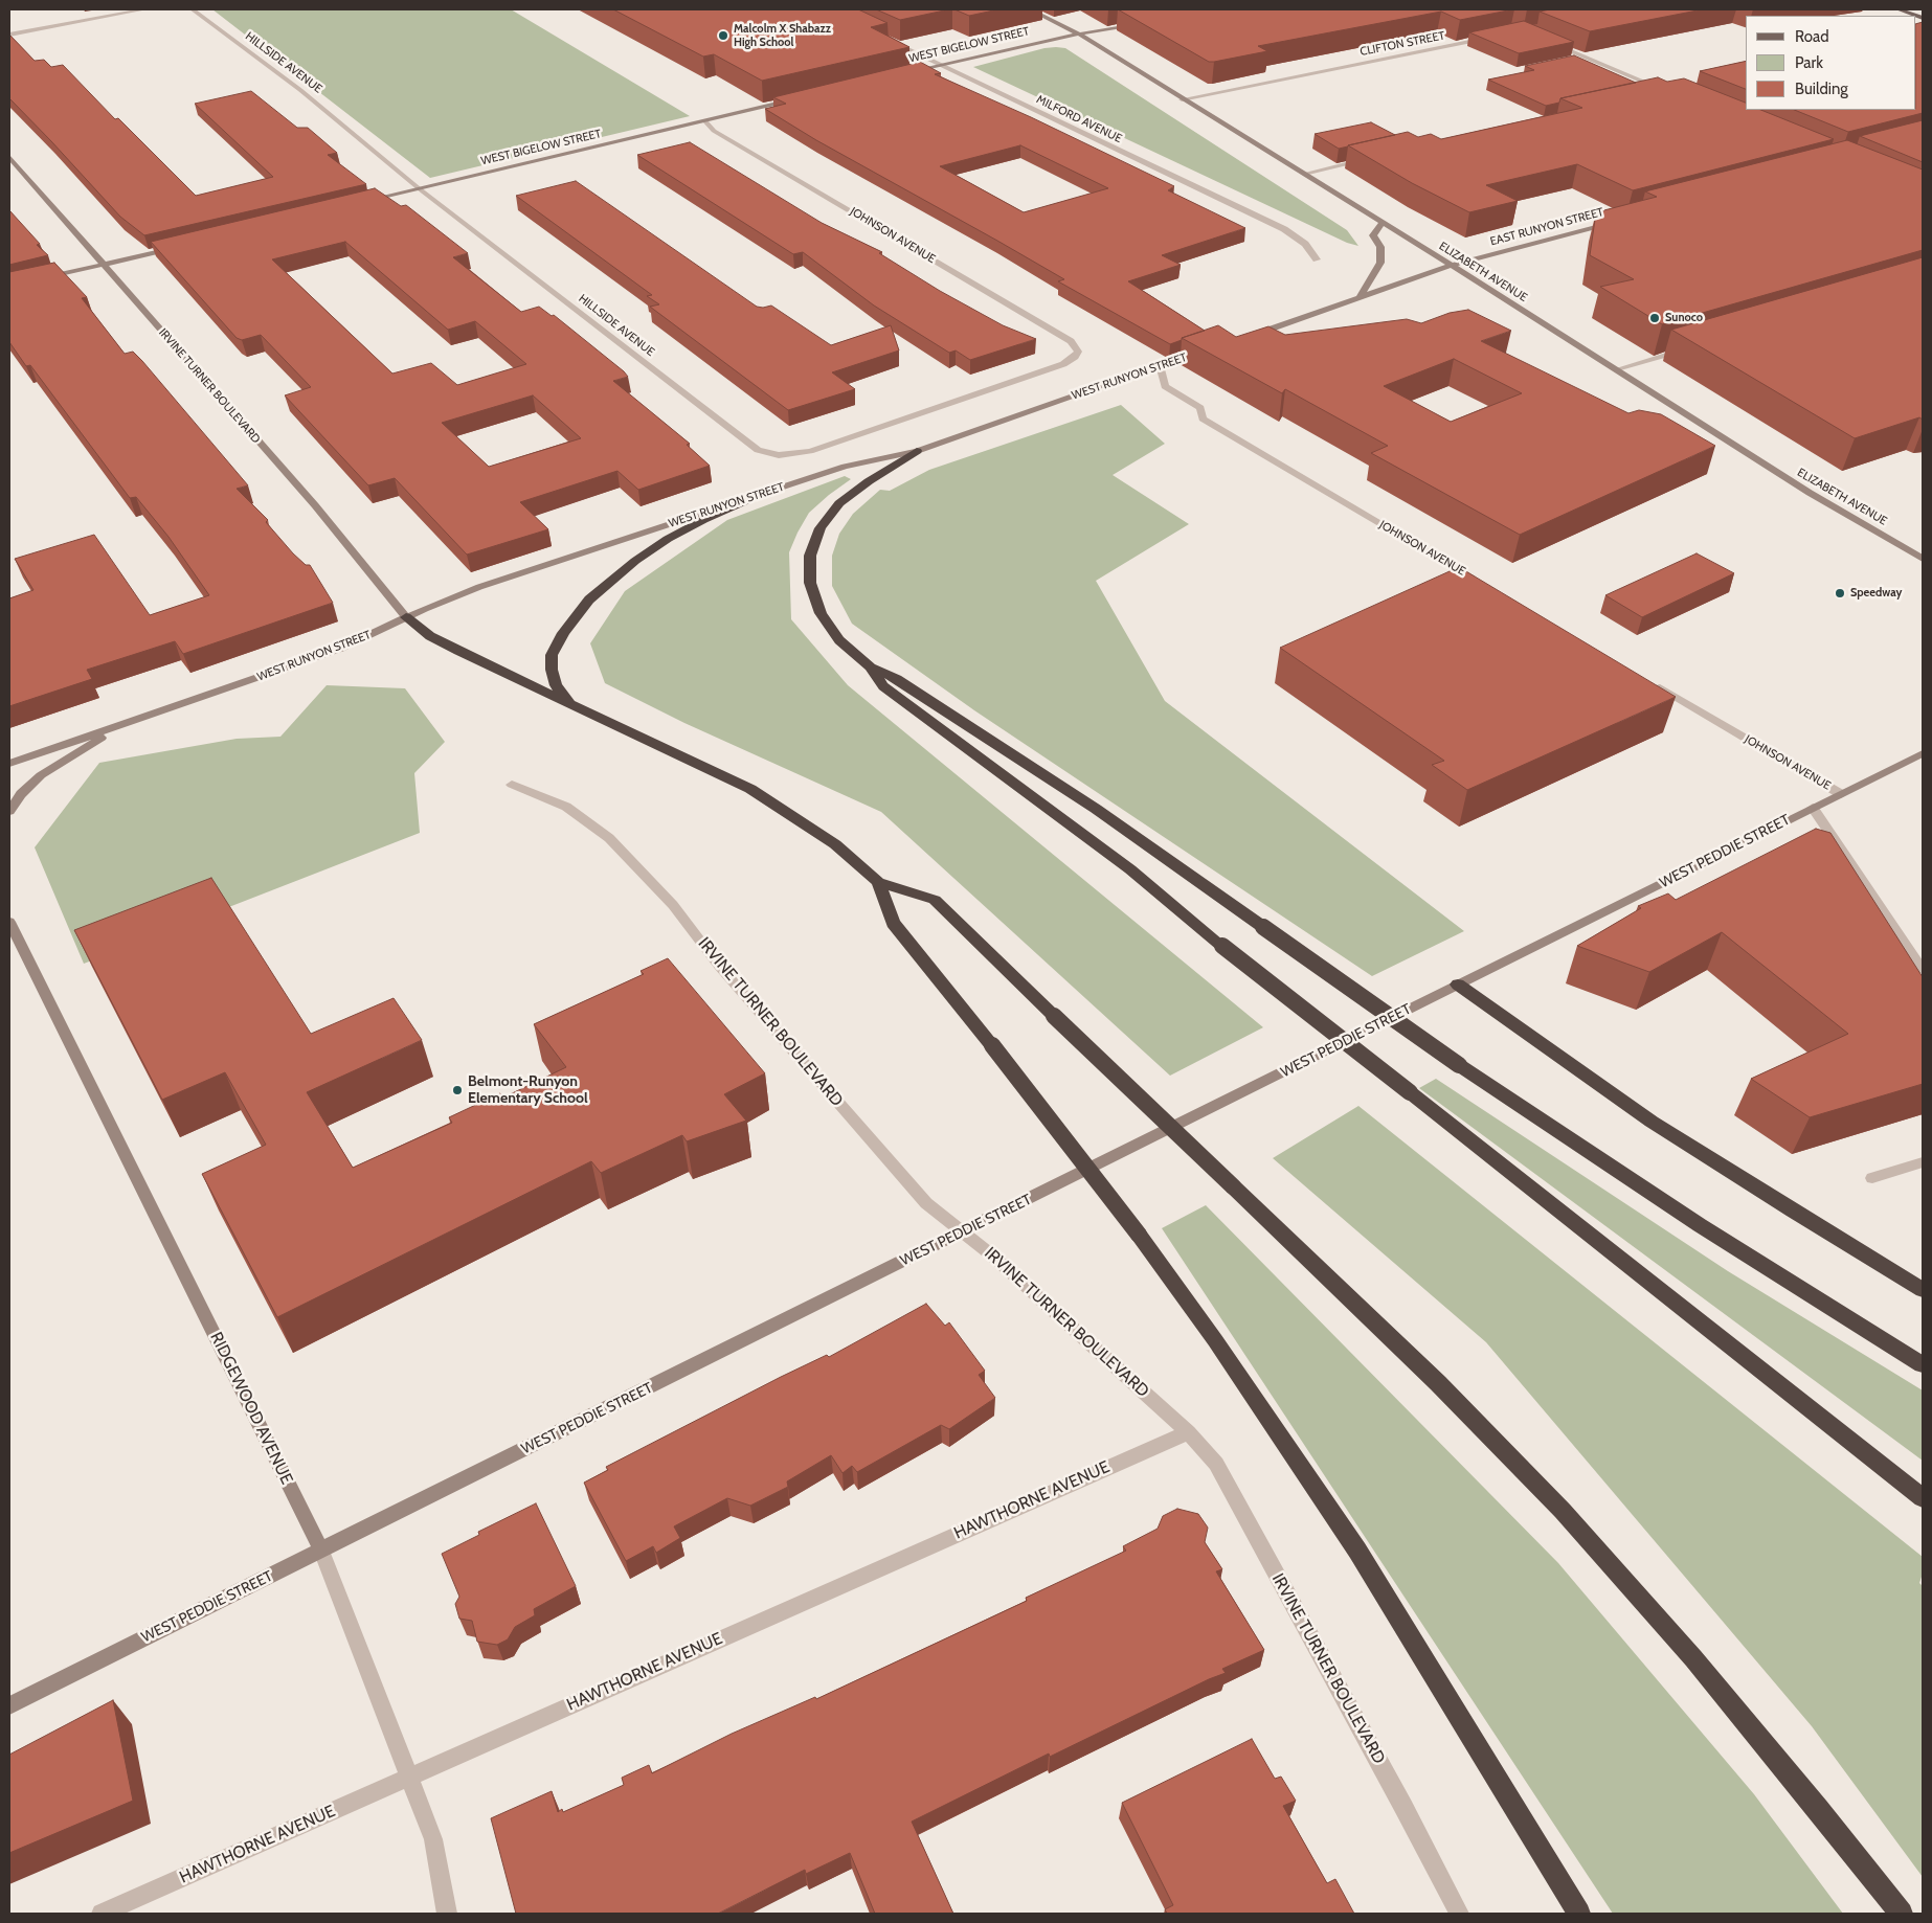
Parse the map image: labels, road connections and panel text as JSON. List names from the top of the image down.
{
  "streets": {
    "street": [
      "CLIFTON STREET",
      "WEST BIGELOW STREET",
      "HILLSIDE AVENUE",
      "MILFORD AVENUE",
      "EAST RUNYON STREET",
      "JOHNSON AVENUE",
      "ELIZABETH AVENUE",
      "WEST RUNYON STREET",
      "IRVINE TURNER BOULEVARD",
      "WEST PEDDIE STREET",
      "RIDGEWOOD AVENUE",
      "HAWTHORNE AVENUE"
    ]
  },
  "crossings": [
    ["CLIFTON STREET", "ELIZABETH AVENUE"],
    ["WEST BIGELOW STREET", "HILLSIDE AVENUE"],
    ["WEST BIGELOW STREET", "MILFORD AVENUE"],
    ["WEST BIGELOW STREET", "JOHNSON AVENUE"],
    ["WEST BIGELOW STREET", "ELIZABETH AVENUE"],
    ["HILLSIDE AVENUE", "JOHNSON AVENUE"],
    ["EAST RUNYON STREET", "ELIZABETH AVENUE"],
    ["JOHNSON AVENUE", "WEST RUNYON STREET"],
    ["JOHNSON AVENUE", "WEST PEDDIE STREET"],
    ["WEST RUNYON STREET", "IRVINE TURNER BOULEVARD"],
    ["IRVINE TURNER BOULEVARD", "WEST PEDDIE STREET"],
    ["IRVINE TURNER BOULEVARD", "HAWTHORNE AVENUE"],
    ["WEST PEDDIE STREET", "RIDGEWOOD AVENUE"],
    ["RIDGEWOOD AVENUE", "HAWTHORNE AVENUE"]
  ],
  "places": [
    "Malcolm X Shabazz High School",
    "Sunoco",
    "Speedway",
    "Belmont-Runyon Elementary School"
  ],
  "legend": ["Road", "Park", "Building"]
}
